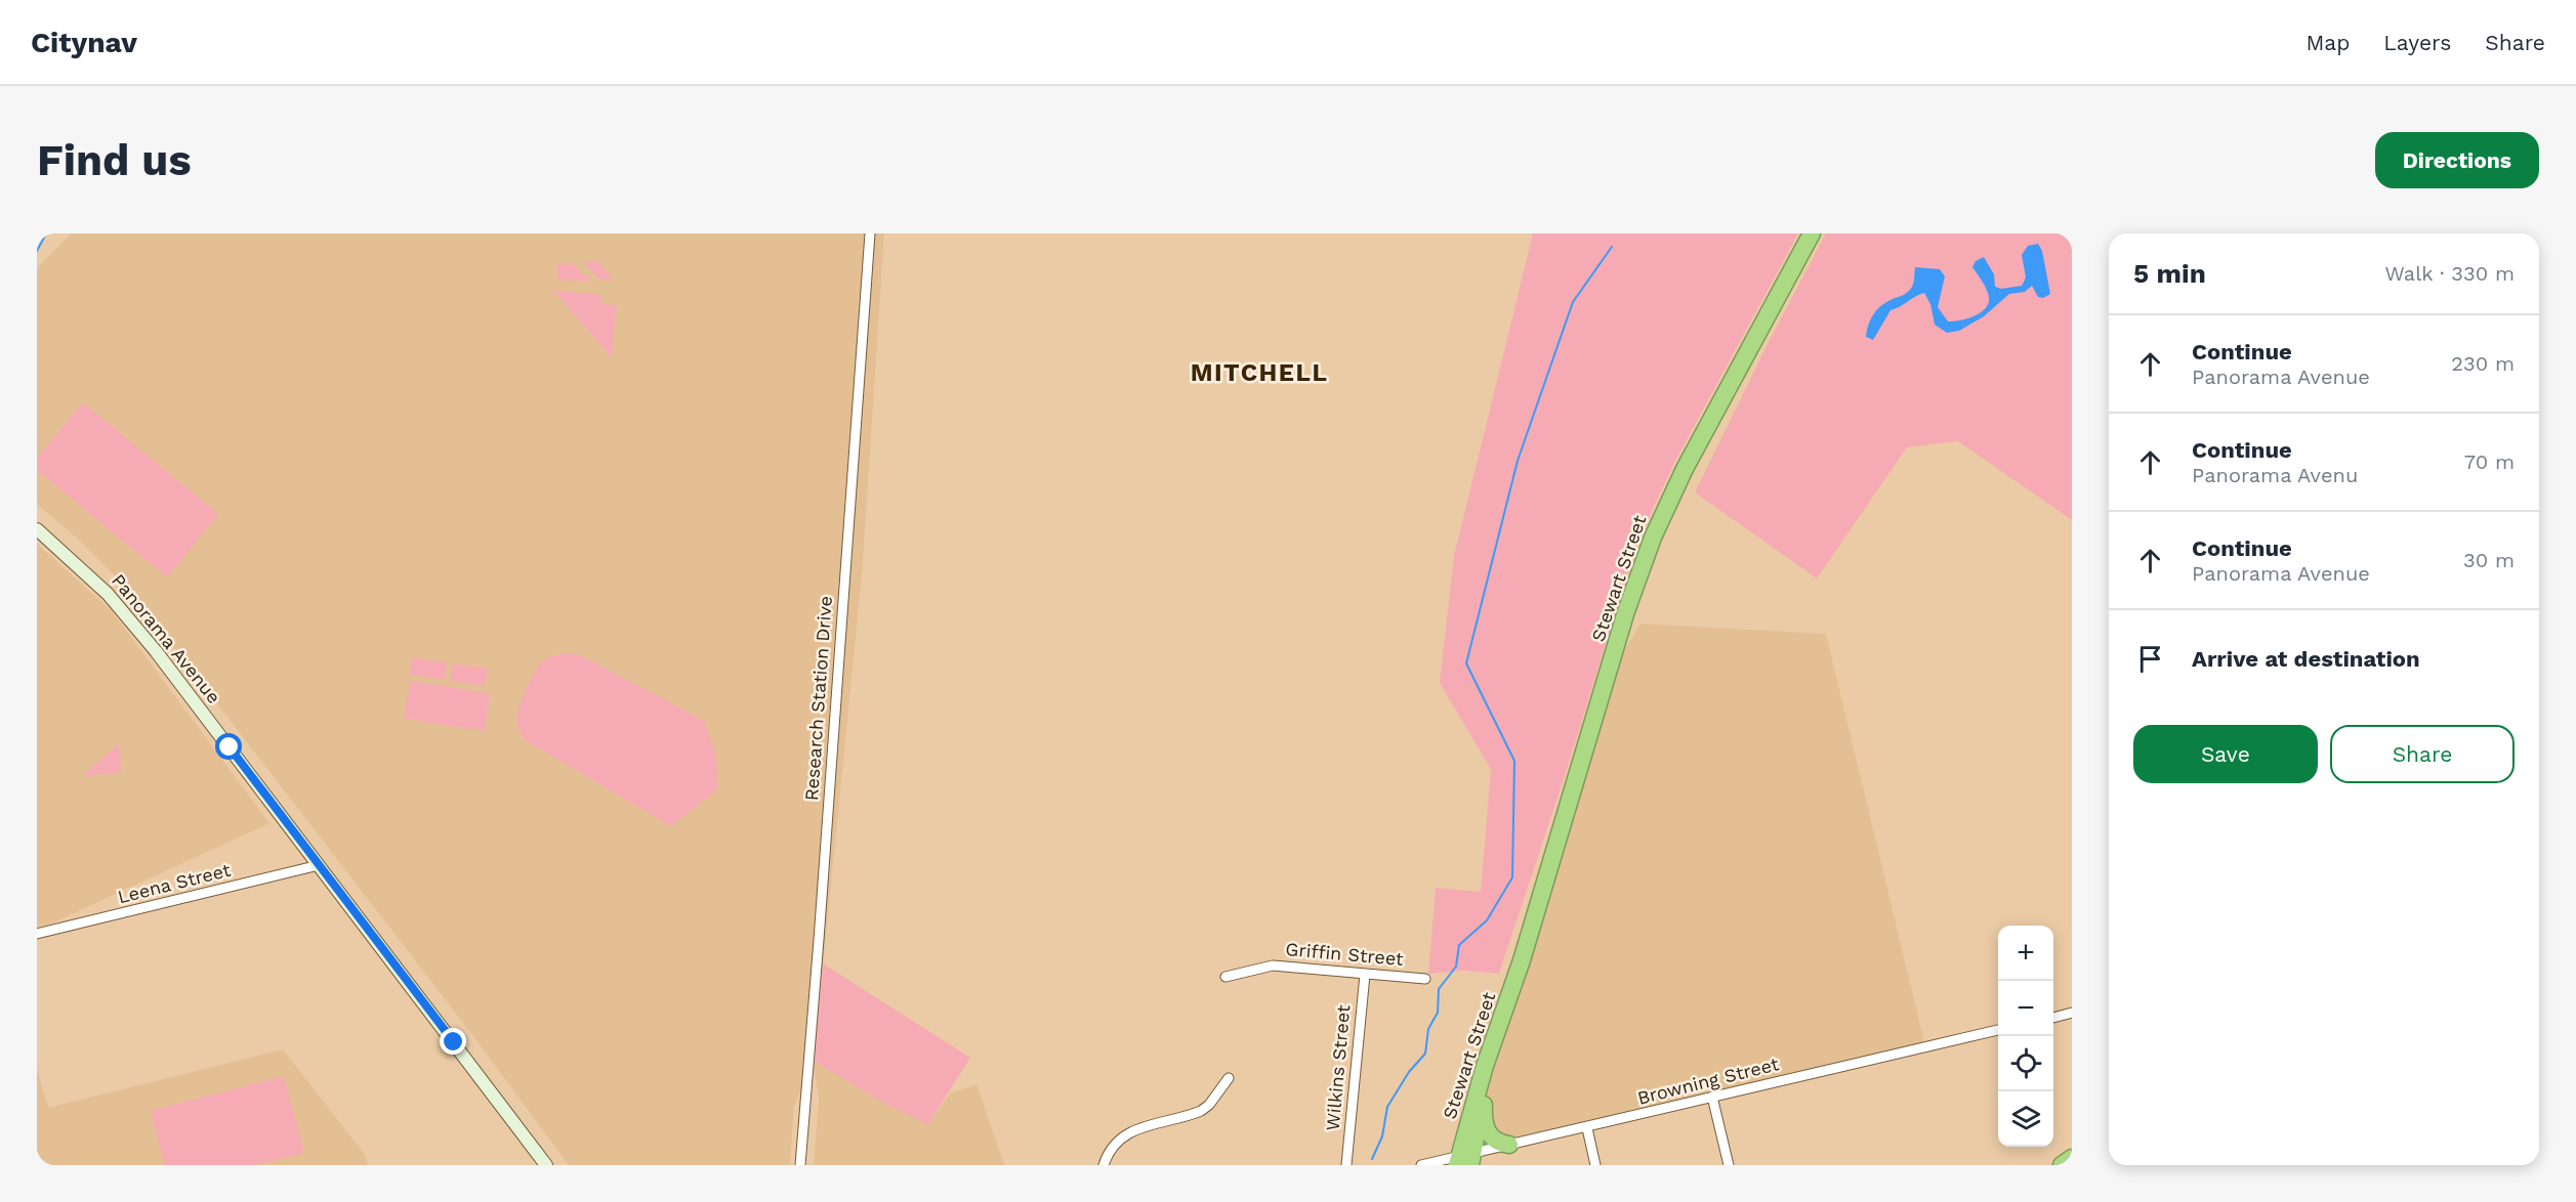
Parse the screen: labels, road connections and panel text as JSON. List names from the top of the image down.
{
  "streets": {
    "highway": ["Stewart Street"],
    "street": [
      "Panorama Avenue",
      "Research Station Drive",
      "Leena Street",
      "Griffin Street",
      "Wilkins Street",
      "Browning Street"
    ]
  },
  "crossings": [
    ["Stewart Street", "Browning Street"],
    ["Panorama Avenue", "Leena Street"],
    ["Griffin Street", "Wilkins Street"]
  ],
  "districts": ["MITCHELL"],
  "page": {
    "header": "Citynav",
    "nav": ["Map", "Layers", "Share"],
    "buttons": [
      "Directions",
      ["Save", "Share"]
    ],
    "title": "Find us",
    "heading": ["5 min", "Walk · 330 m"],
    "list": [
      ["Continue", "Panorama Avenue", "230 m"],
      ["Continue", "Panorama Avenu", "70 m"],
      ["Continue", "Panorama Avenue", "30 m"],
      "Arrive at destination"
    ],
    "map_buttons": ["+", "−"]
  }
}
